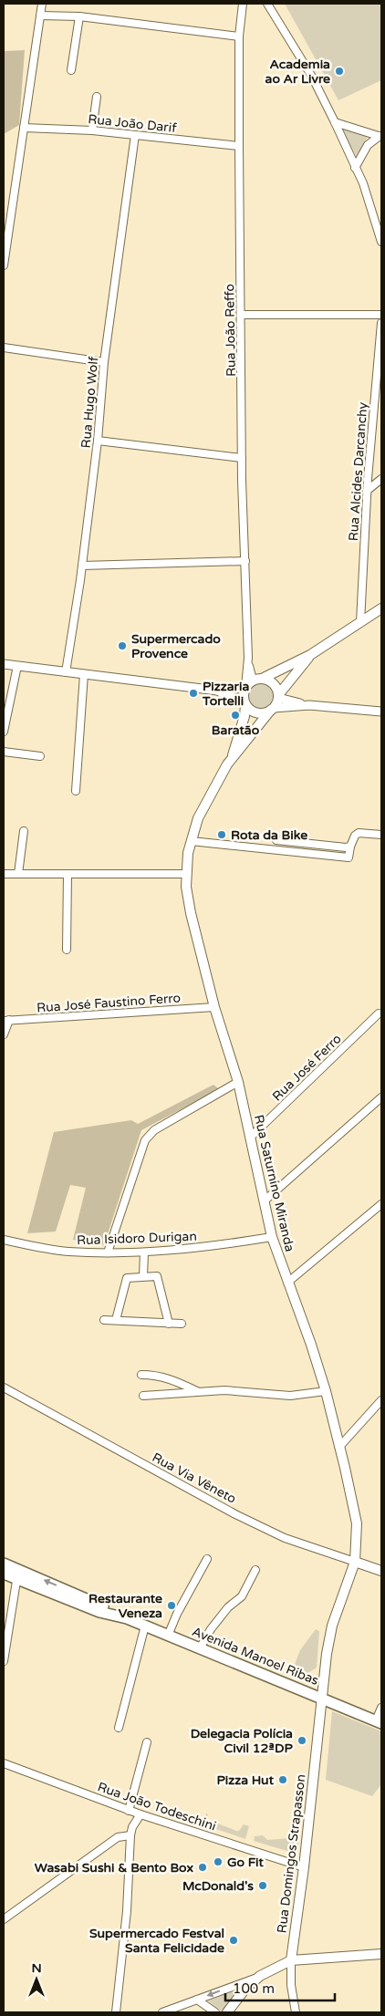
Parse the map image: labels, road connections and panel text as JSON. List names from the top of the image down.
{
  "streets": {
    "main road": [
      "Rua Saturnino Miranda",
      "Rua Via Vêneto",
      "Avenida Manoel Ribas",
      "Rua Domingos Strapasson"
    ],
    "street": [
      "Rua João Darif",
      "Rua João Reffo",
      "Rua Hugo Wolf",
      "Rua Alcides Darcanchy",
      "Rua José Faustino Ferro",
      "Rua José Ferro",
      "Rua Isidoro Durigan",
      "Rua João Todeschini"
    ]
  },
  "crossings": [
    ["Rua João Darif", "Rua João Reffo"],
    ["Rua João Darif", "Rua Hugo Wolf"],
    ["Rua João Reffo", "Rua Saturnino Miranda"],
    ["Rua José Faustino Ferro", "Rua Saturnino Miranda"],
    ["Rua José Ferro", "Rua Saturnino Miranda"],
    ["Rua Saturnino Miranda", "Rua Isidoro Durigan"],
    ["Rua Saturnino Miranda", "Rua Via Vêneto"],
    ["Rua Saturnino Miranda", "Avenida Manoel Ribas"],
    ["Rua Saturnino Miranda", "Rua Domingos Strapasson"],
    ["Avenida Manoel Ribas", "Rua Domingos Strapasson"],
    ["Rua João Todeschini", "Rua Domingos Strapasson"]
  ],
  "places": [
    "Academia ao Ar Livre",
    "Supermercado Provence",
    "Pizzaria Tortelli",
    "Baratão",
    "Rota da Bike",
    "Restaurante Veneza",
    "Delegacia Polícia Civil 12ªDP",
    "Pizza Hut",
    "Go Fit",
    "Wasabi Sushi & Bento Box",
    "McDonald's",
    "Supermercado Festval Santa Felicidade"
  ],
  "scale_bar": "100 m",
  "north": "top"
}
